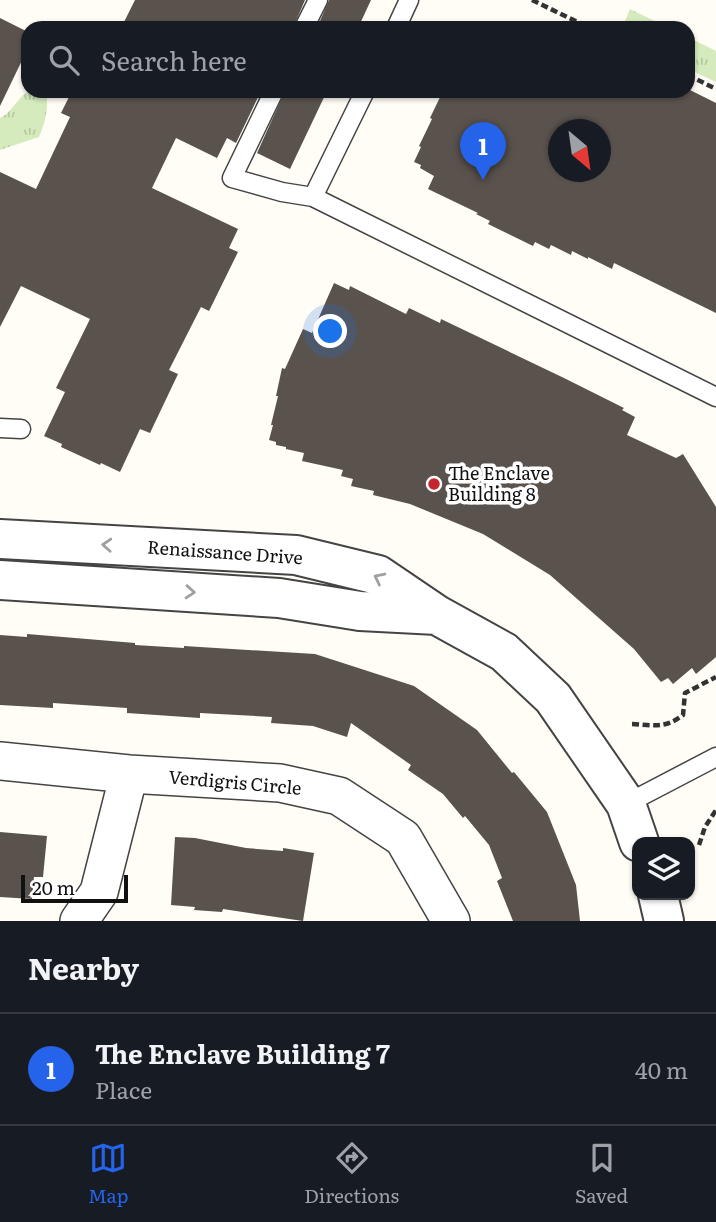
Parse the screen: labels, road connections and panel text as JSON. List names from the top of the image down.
{
  "streets": {
    "street": ["Renaissance Drive", "Verdigris Circle"]
  },
  "places": ["The Enclave Building 8"],
  "scale_bar": "20 m",
  "north": "bottom right",
  "page": {
    "search": "Search here",
    "pins": "1",
    "scale": "20 m",
    "heading": "Nearby",
    "list": [
      {
        "mark": "1",
        "name": "The Enclave Building 7",
        "note": "Place",
        "value": "40 m"
      }
    ],
    "nav": ["Map", "Directions", "Saved"]
  }
}
